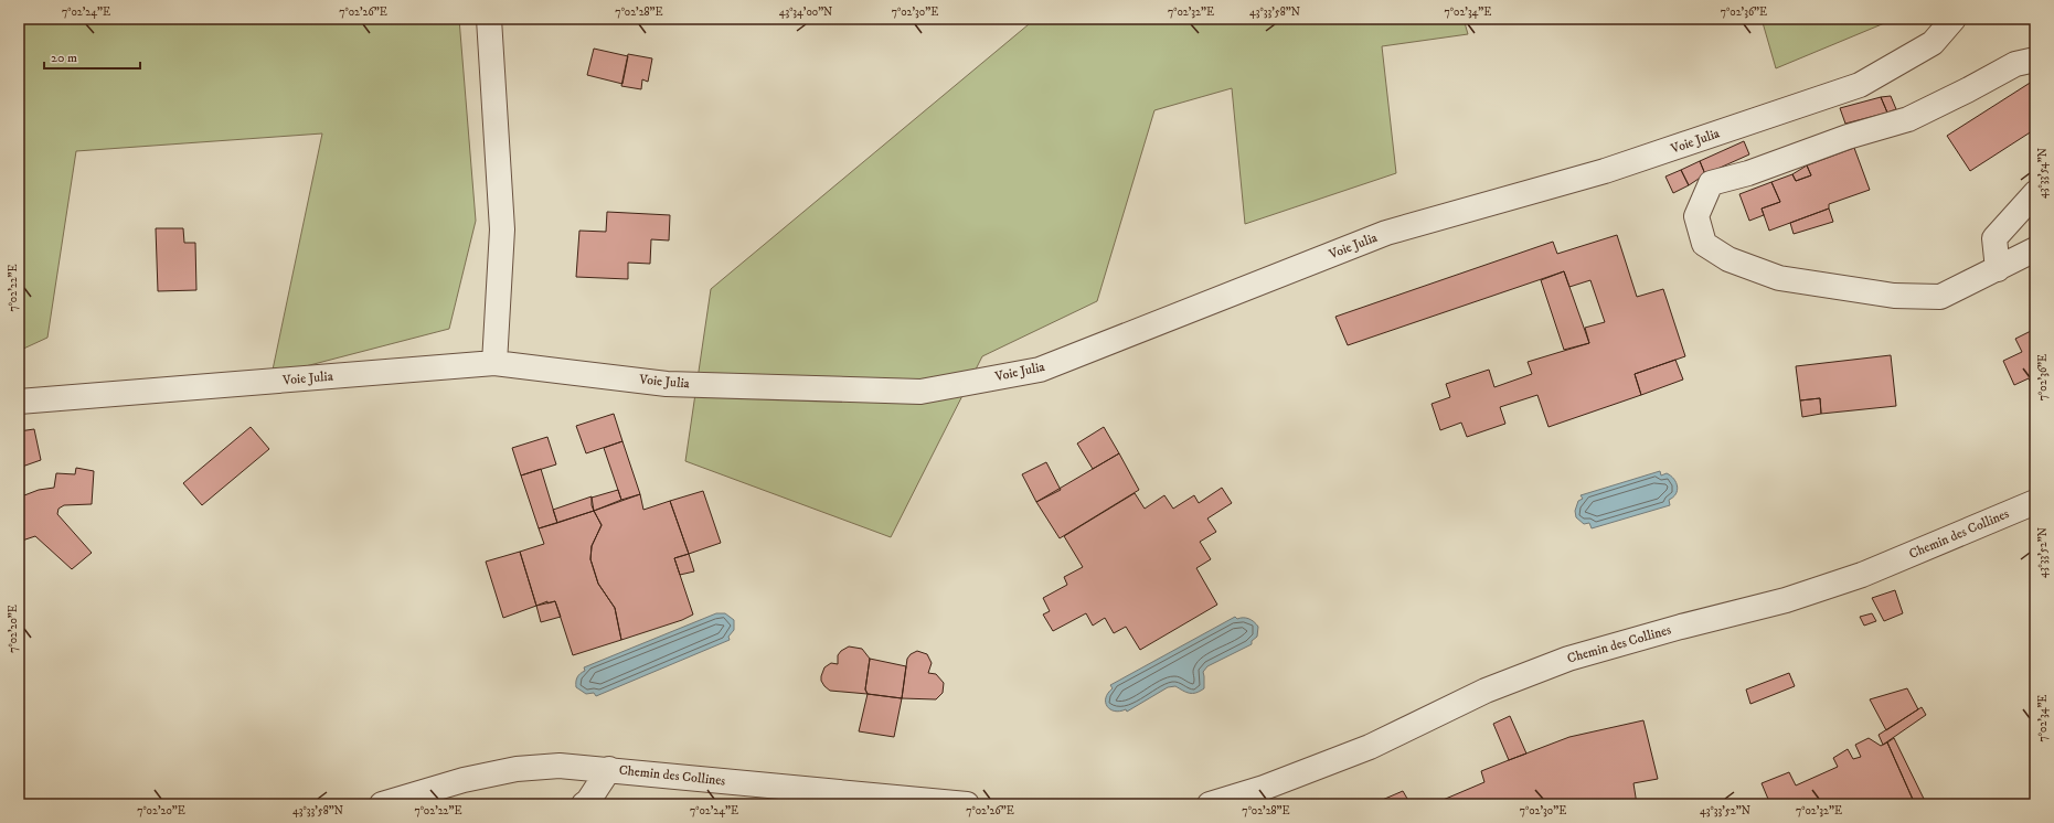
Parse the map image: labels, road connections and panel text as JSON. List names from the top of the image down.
{
  "streets": {
    "street": ["Voie Julia", "Chemin des Collines"]
  },
  "scale_bar": "20 m",
  "coordinates": [
    "7°02'24\"E",
    "7°02'26\"E",
    "7°02'28\"E",
    "43°34'00\"N",
    "7°02'30\"E",
    "7°02'32\"E",
    "43°33'58\"N",
    "7°02'34\"E",
    "7°02'36\"E",
    "43°33'54\"N",
    "7°02'22\"E",
    "43°33'52\"N",
    "7°02'20\"E"
  ]
}
